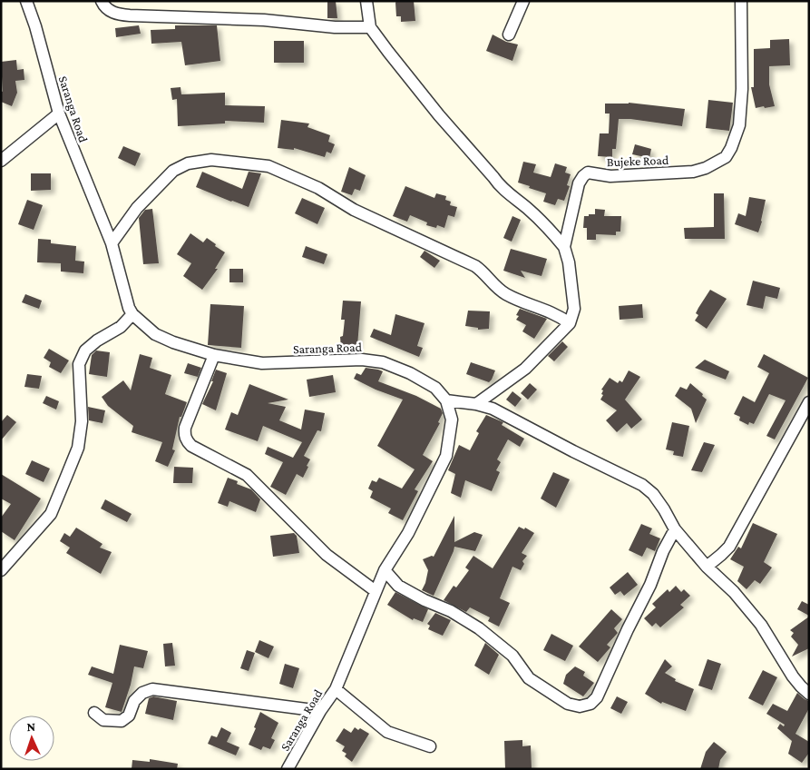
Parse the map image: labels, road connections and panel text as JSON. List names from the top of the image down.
{
  "streets": {
    "street": ["Saranga Road", "Bujeke Road"]
  },
  "north": "top"
}
